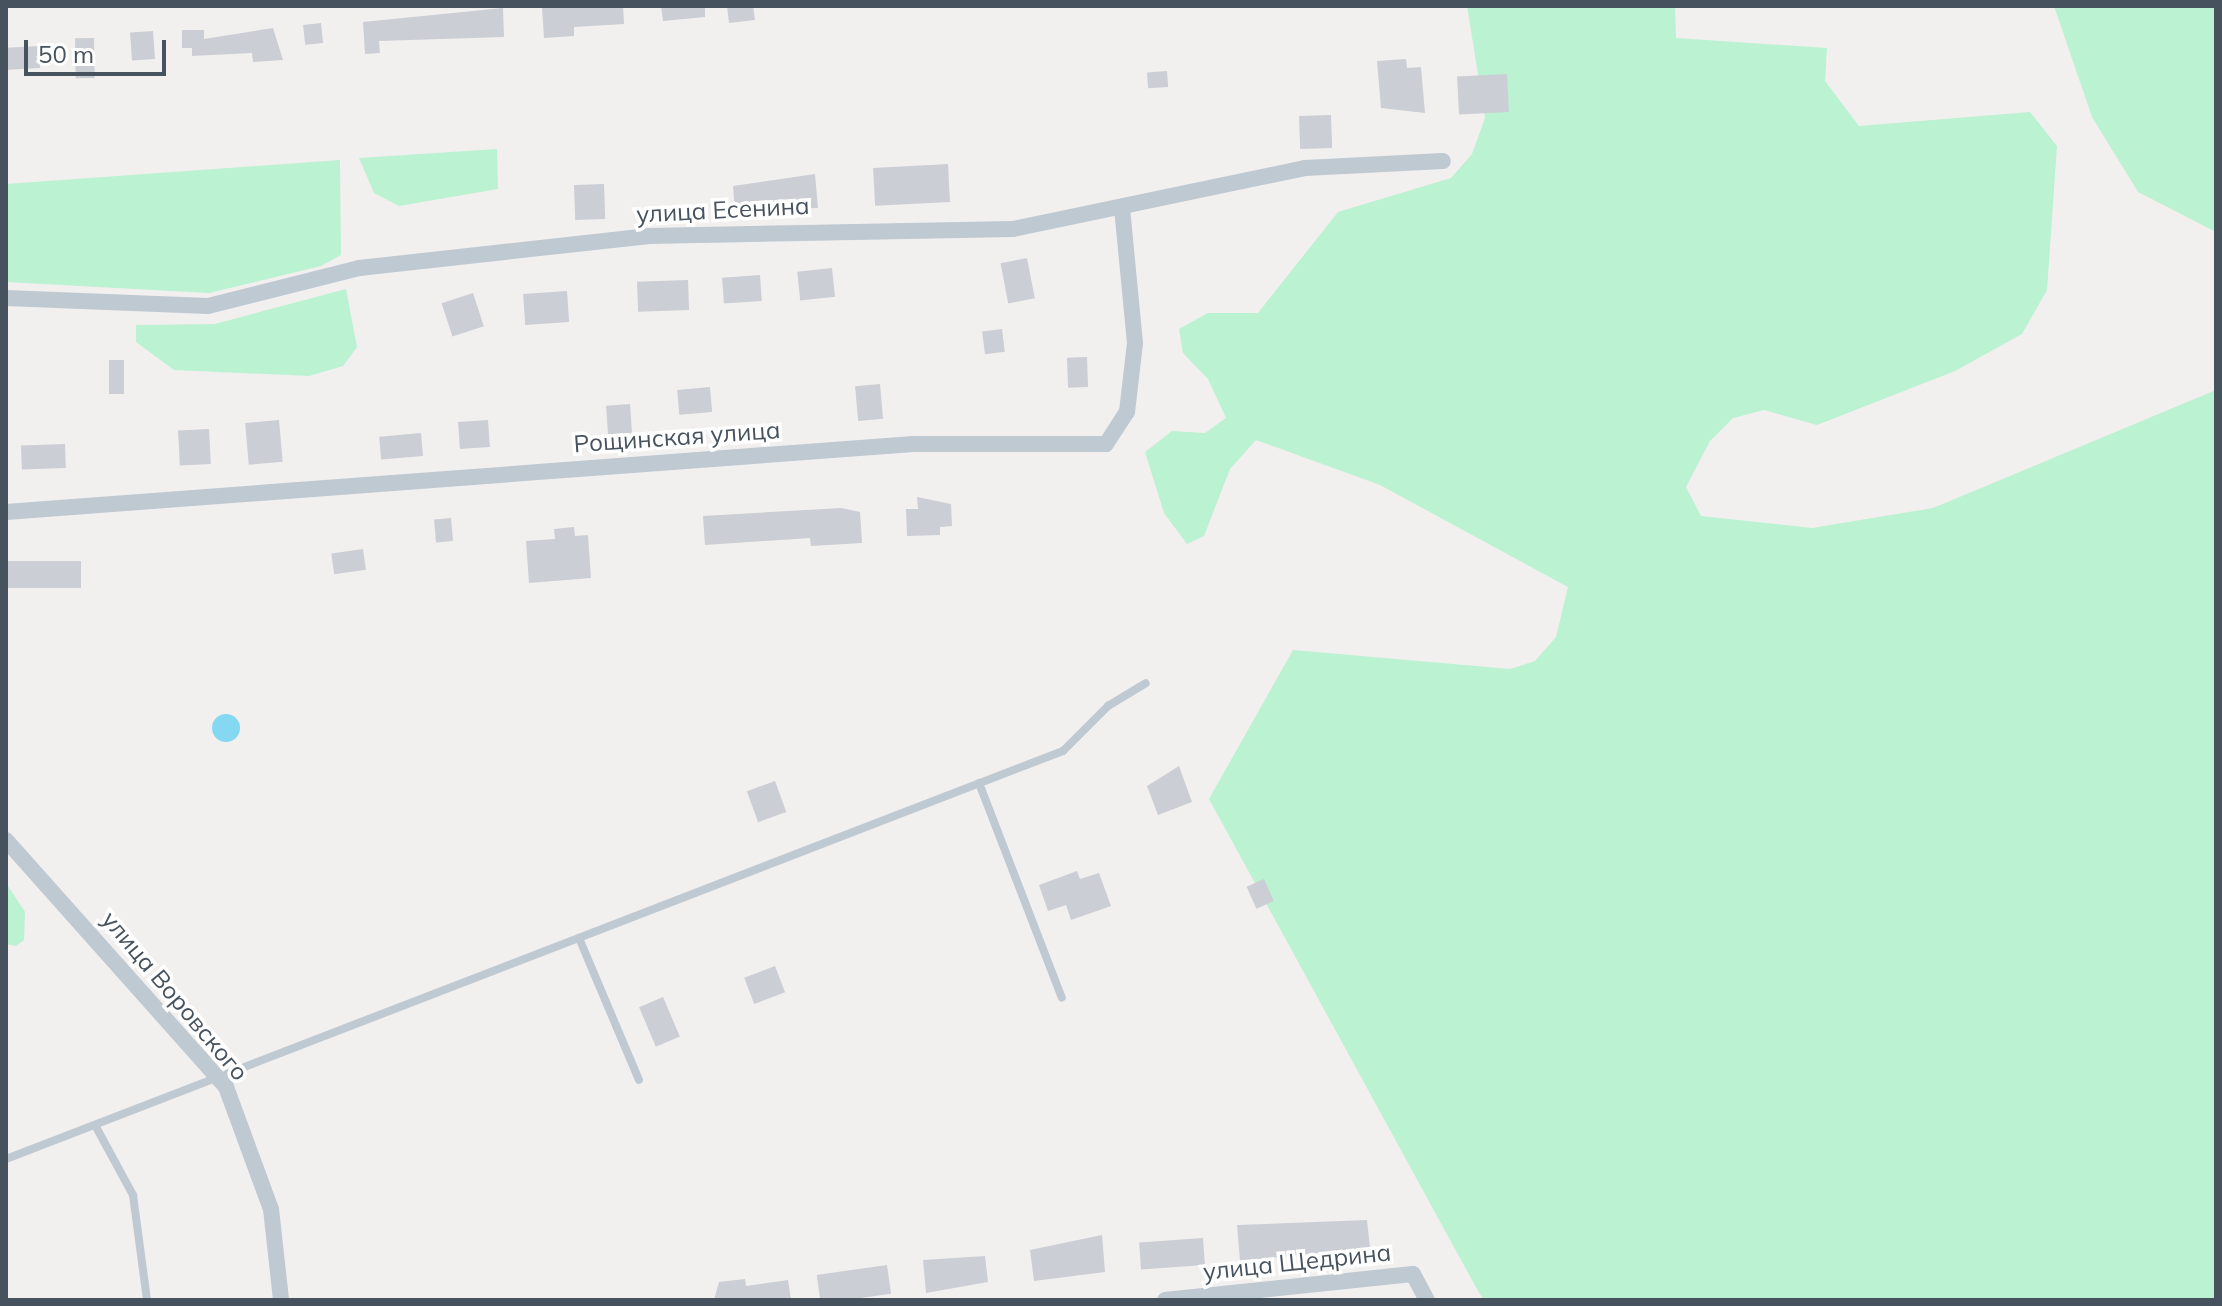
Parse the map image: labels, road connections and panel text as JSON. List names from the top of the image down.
{
  "streets": {
    "street": [
      "улица Есенина",
      "Рощинская улица",
      "улица Воровского",
      "улица Щедрина"
    ]
  },
  "crossings": [
    ["улица Есенина", "Рощинская улица"]
  ],
  "scale_bar": "50 m"
}
